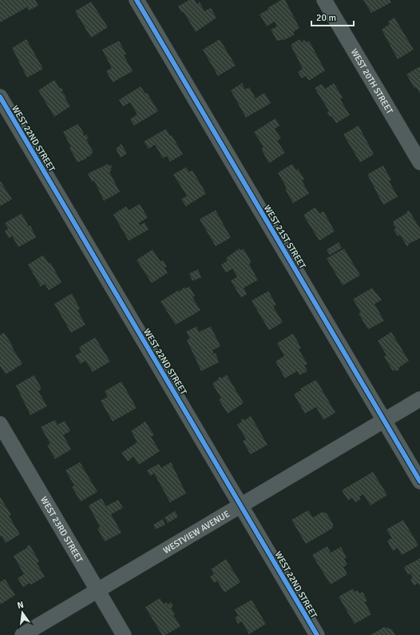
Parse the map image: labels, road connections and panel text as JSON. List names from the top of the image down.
{
  "streets": {
    "street": [
      "WEST 20TH STREET",
      "WEST 22ND STREET",
      "WEST 21ST STREET",
      "WEST 23RD STREET",
      "WESTVIEW AVENUE"
    ]
  },
  "crossings": [
    ["WEST 22ND STREET", "WESTVIEW AVENUE"],
    ["WEST 21ST STREET", "WESTVIEW AVENUE"],
    ["WEST 23RD STREET", "WESTVIEW AVENUE"]
  ],
  "scale_bar": "20 m",
  "north": "top"
}
